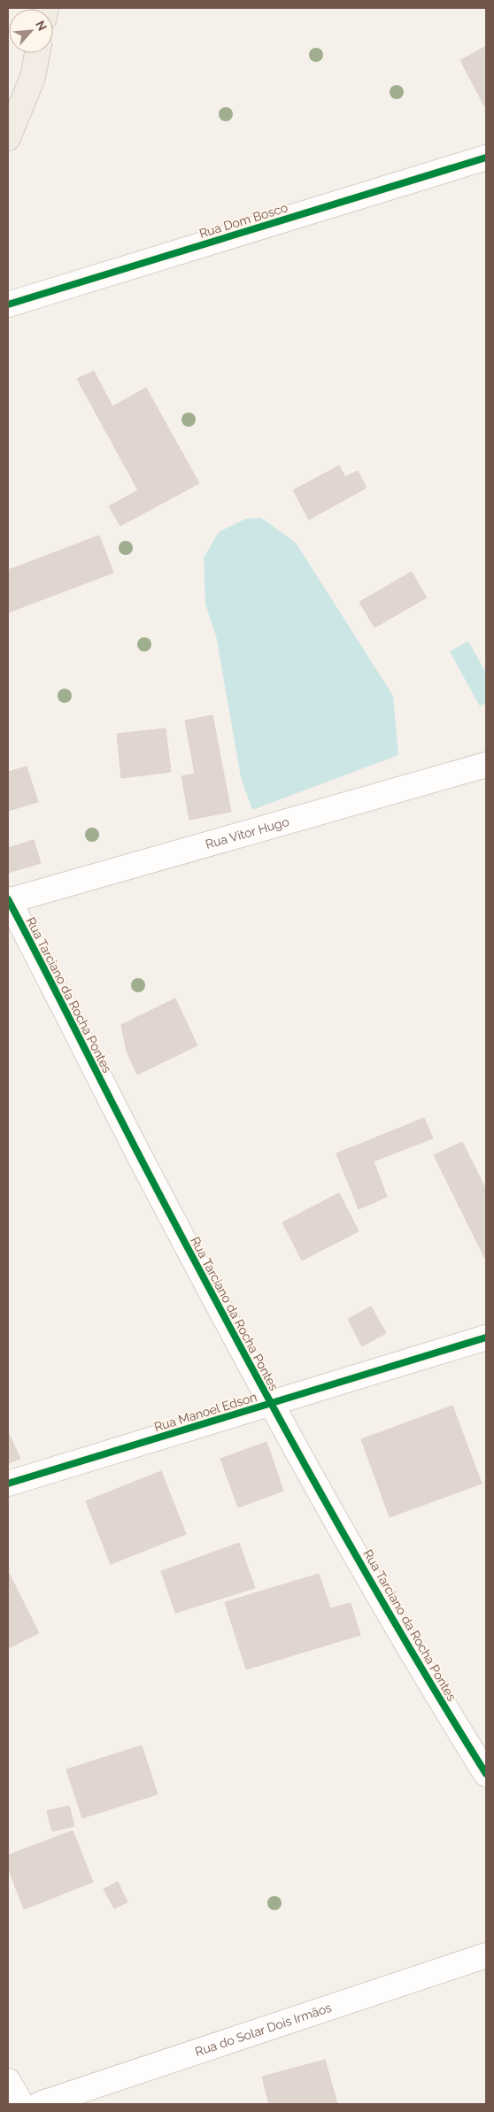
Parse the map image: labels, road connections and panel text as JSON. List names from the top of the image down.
{
  "streets": {
    "street": [
      "Rua Dom Bosco",
      "Rua Vitor Hugo",
      "Rua Tarciano da Rocha Pontes",
      "Rua Manoel Edson",
      "Rua do Solar Dois Irmãos"
    ]
  },
  "crossings": [
    ["Rua Vitor Hugo", "Rua Tarciano da Rocha Pontes"],
    ["Rua Tarciano da Rocha Pontes", "Rua Manoel Edson"]
  ],
  "north": "top right"
}
